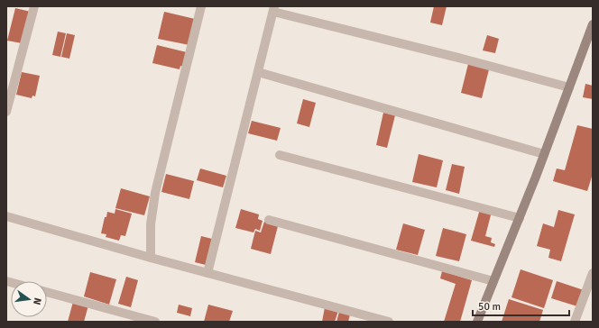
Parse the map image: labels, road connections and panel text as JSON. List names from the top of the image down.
{
  "scale_bar": "50 m",
  "north": "right"
}
